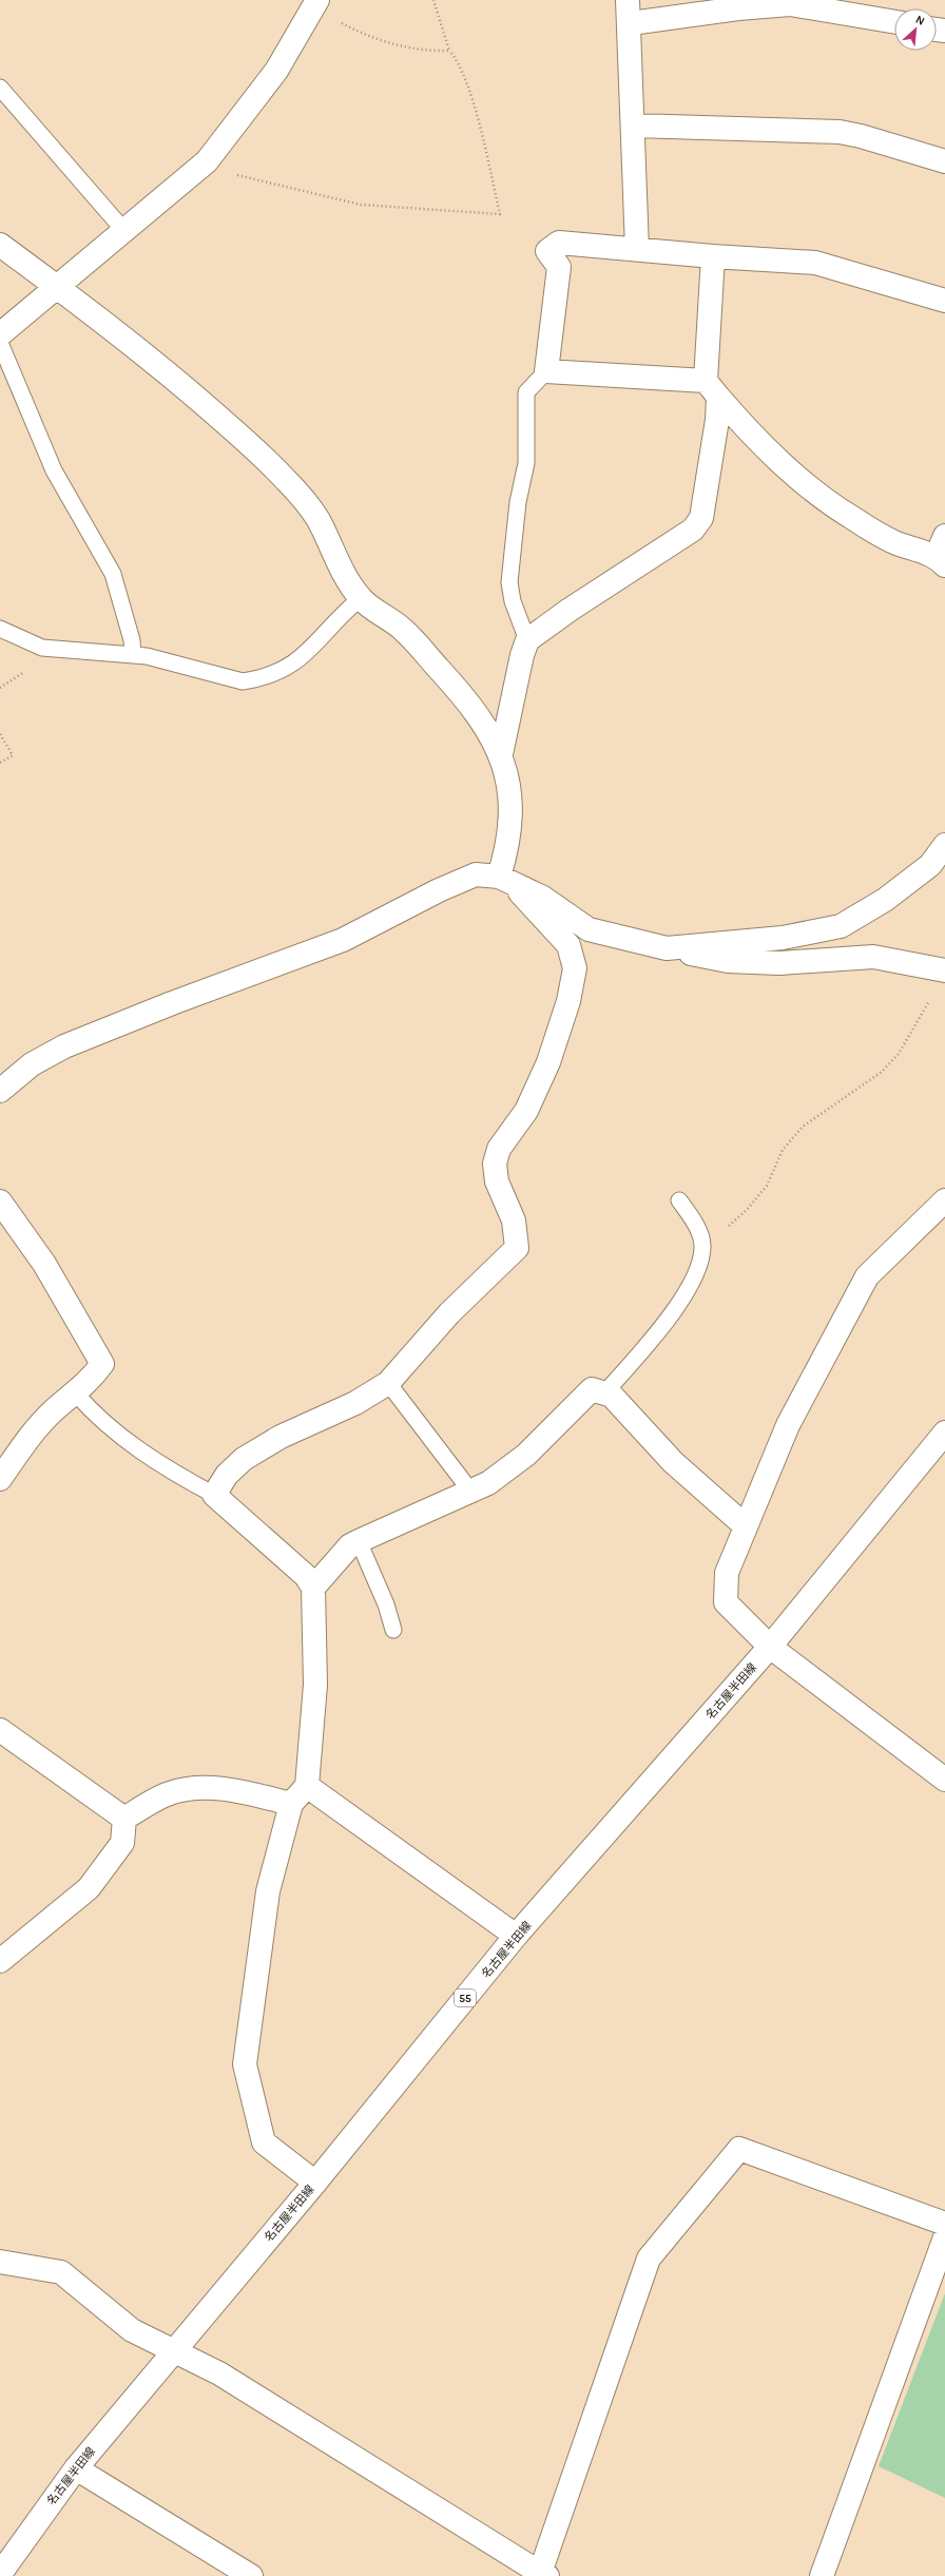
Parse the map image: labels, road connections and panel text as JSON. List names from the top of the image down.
{
  "streets": {
    "street": ["名古屋半田線", "55"]
  },
  "north": "top right"
}
